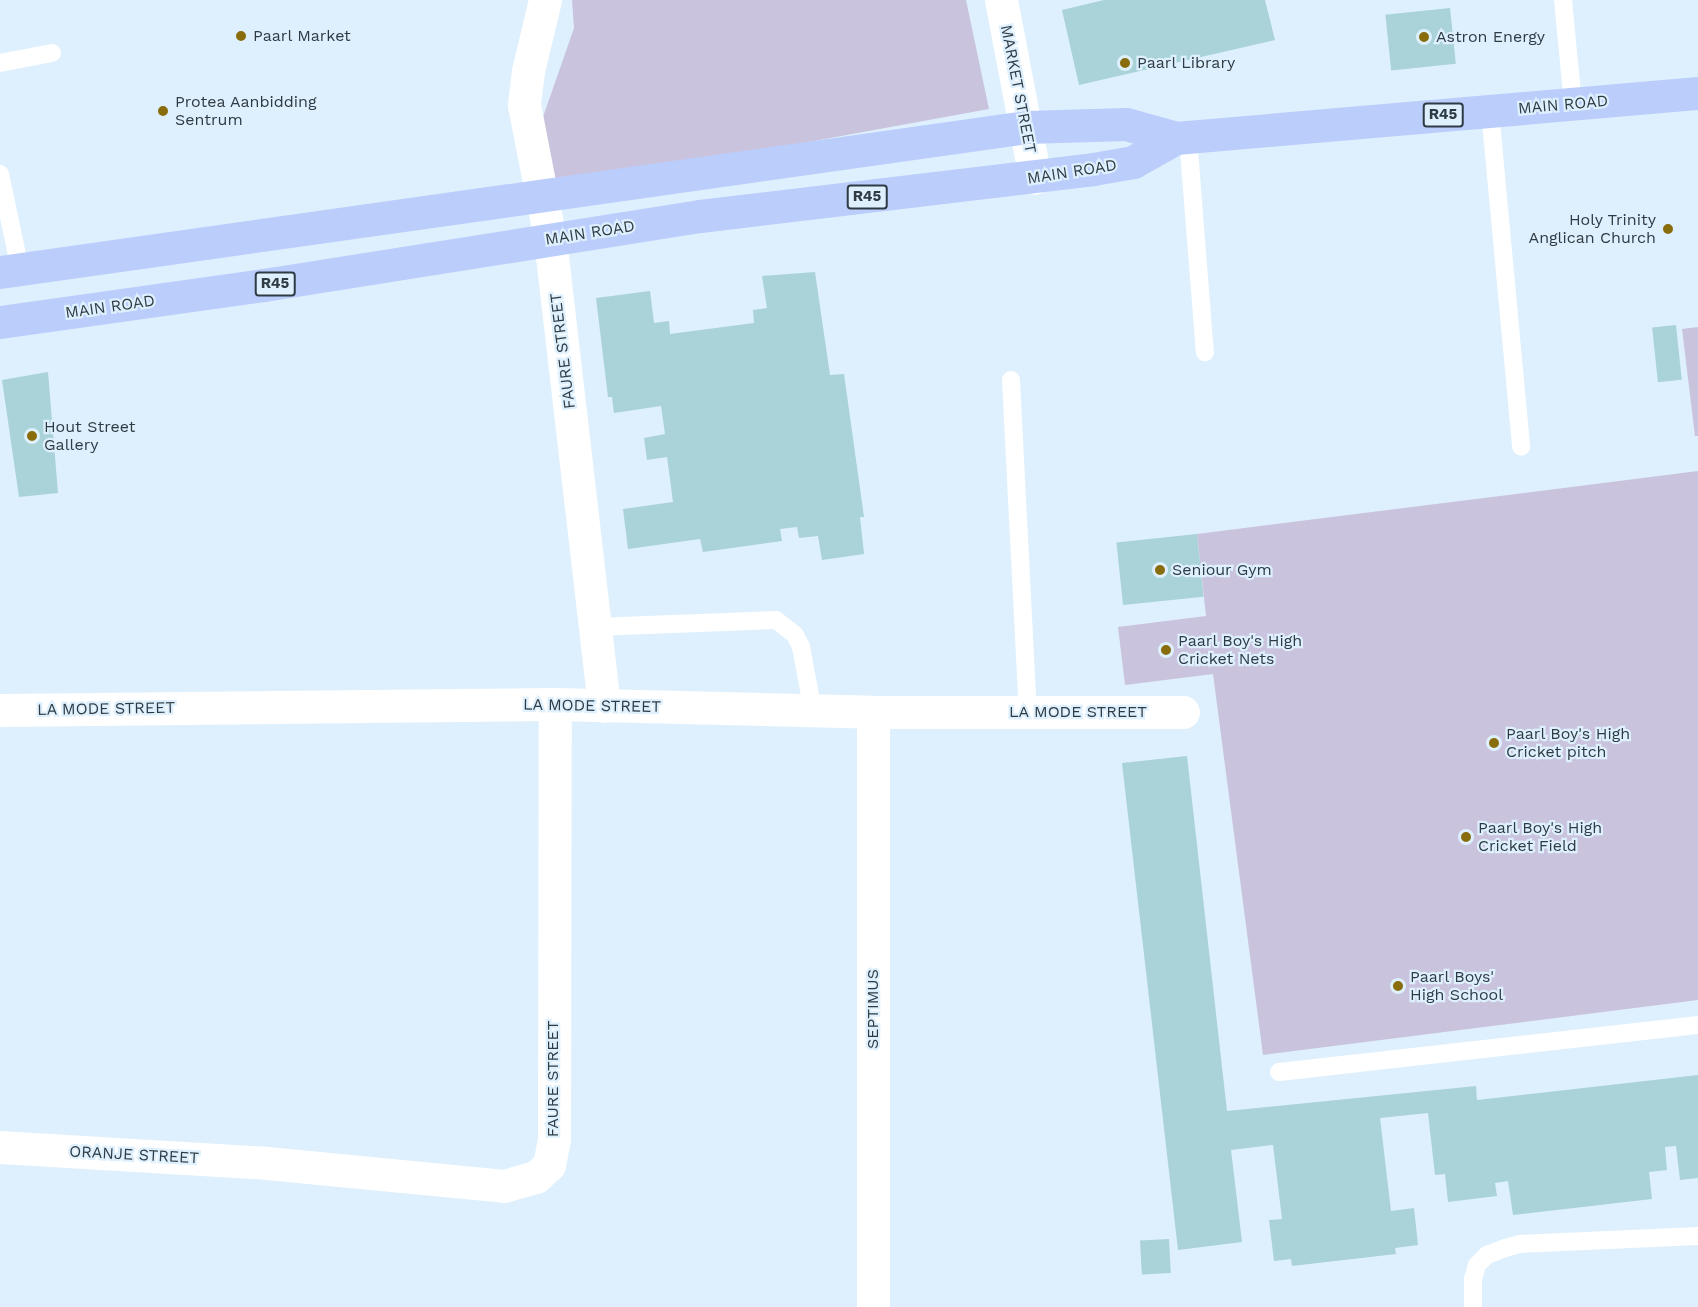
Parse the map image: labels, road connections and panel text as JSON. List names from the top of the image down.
{
  "streets": {
    "main road": ["MAIN ROAD", "R45"],
    "street": [
      "MARKET STREET",
      "FAURE STREET",
      "LA MODE STREET",
      "SEPTIMUS",
      "ORANJE STREET"
    ]
  },
  "crossings": [
    ["MARKET STREET", "MAIN ROAD"],
    ["MAIN ROAD", "FAURE STREET"],
    ["FAURE STREET", "LA MODE STREET"],
    ["FAURE STREET", "ORANJE STREET"],
    ["LA MODE STREET", "SEPTIMUS"]
  ],
  "places": [
    "Paarl Market",
    "Astron Energy",
    "Paarl Library",
    "Protea Aanbidding Sentrum",
    "Holy Trinity Anglican Church",
    "Hout Street Gallery",
    "Seniour Gym",
    "Paarl Boy's High Cricket Nets",
    "Paarl Boy's High Cricket pitch",
    "Paarl Boy's High Cricket Field",
    "Paarl Boys' High School"
  ]
}
